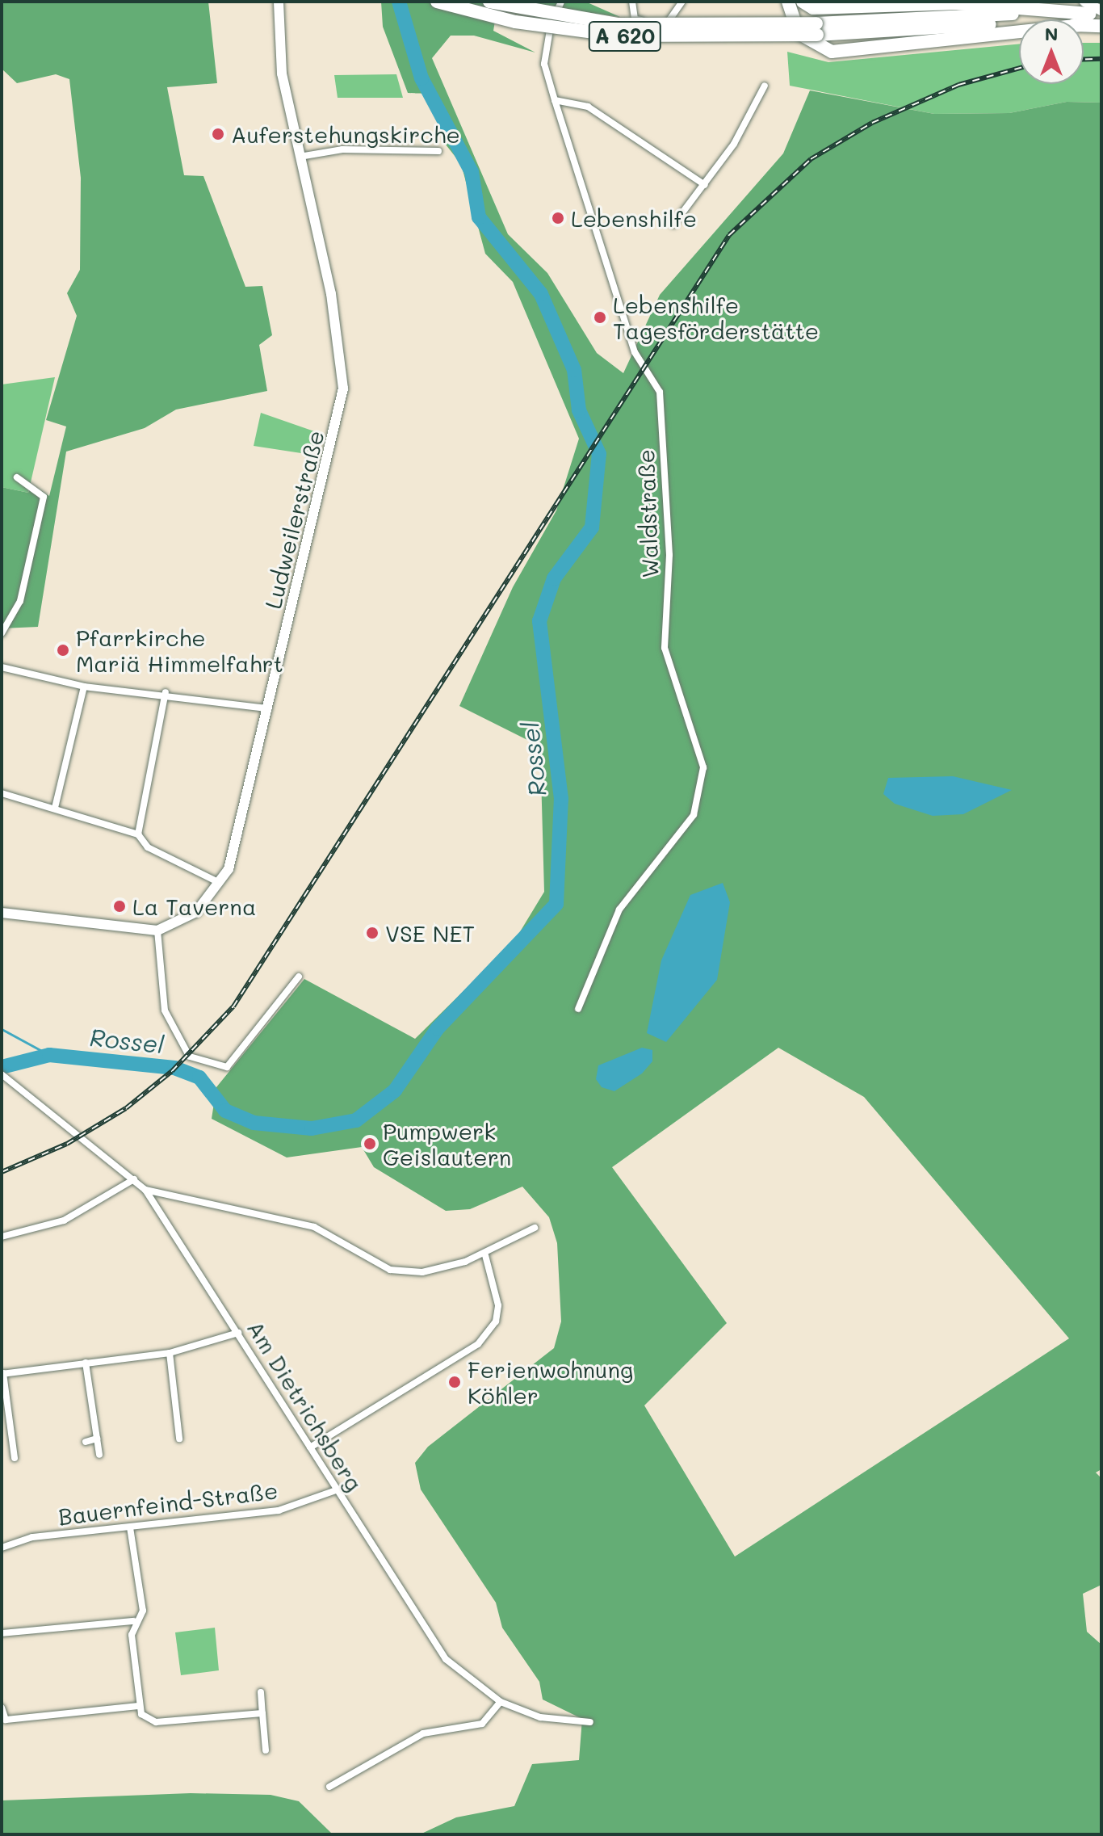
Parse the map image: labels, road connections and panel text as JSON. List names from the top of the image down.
{
  "streets": {
    "highway": ["A 620"],
    "main road": ["Ludweilerstraße"],
    "street": ["Waldstraße", "Am Dietrichsberg", "Bauernfeind-Straße"]
  },
  "crossings": [
    ["Am Dietrichsberg", "Bauernfeind-Straße"]
  ],
  "water": ["Rossel"],
  "places": [
    "Auferstehungskirche",
    "Lebenshilfe",
    "Lebenshilfe Tagesförderstätte",
    "Pfarrkirche Mariä Himmelfahrt",
    "La Taverna",
    "VSE NET",
    "Pumpwerk Geislautern",
    "Ferienwohnung Köhler"
  ],
  "north": "top"
}
